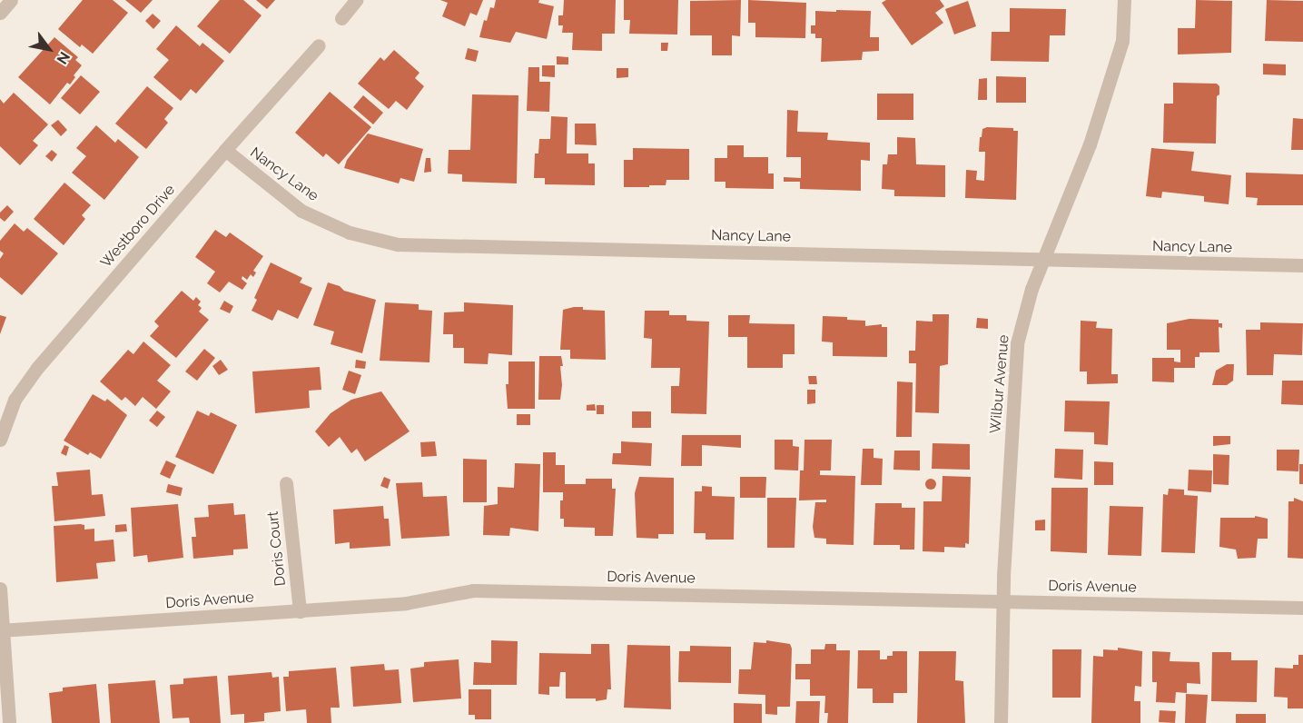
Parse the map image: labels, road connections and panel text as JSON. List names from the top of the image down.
{
  "streets": {
    "street": [
      "Nancy Lane",
      "Westboro Drive",
      "Wilbur Avenue",
      "Doris Court",
      "Doris Avenue"
    ]
  },
  "crossings": [
    ["Nancy Lane", "Westboro Drive"],
    ["Nancy Lane", "Wilbur Avenue"],
    ["Wilbur Avenue", "Doris Avenue"],
    ["Doris Court", "Doris Avenue"]
  ],
  "north": "bottom right"
}
